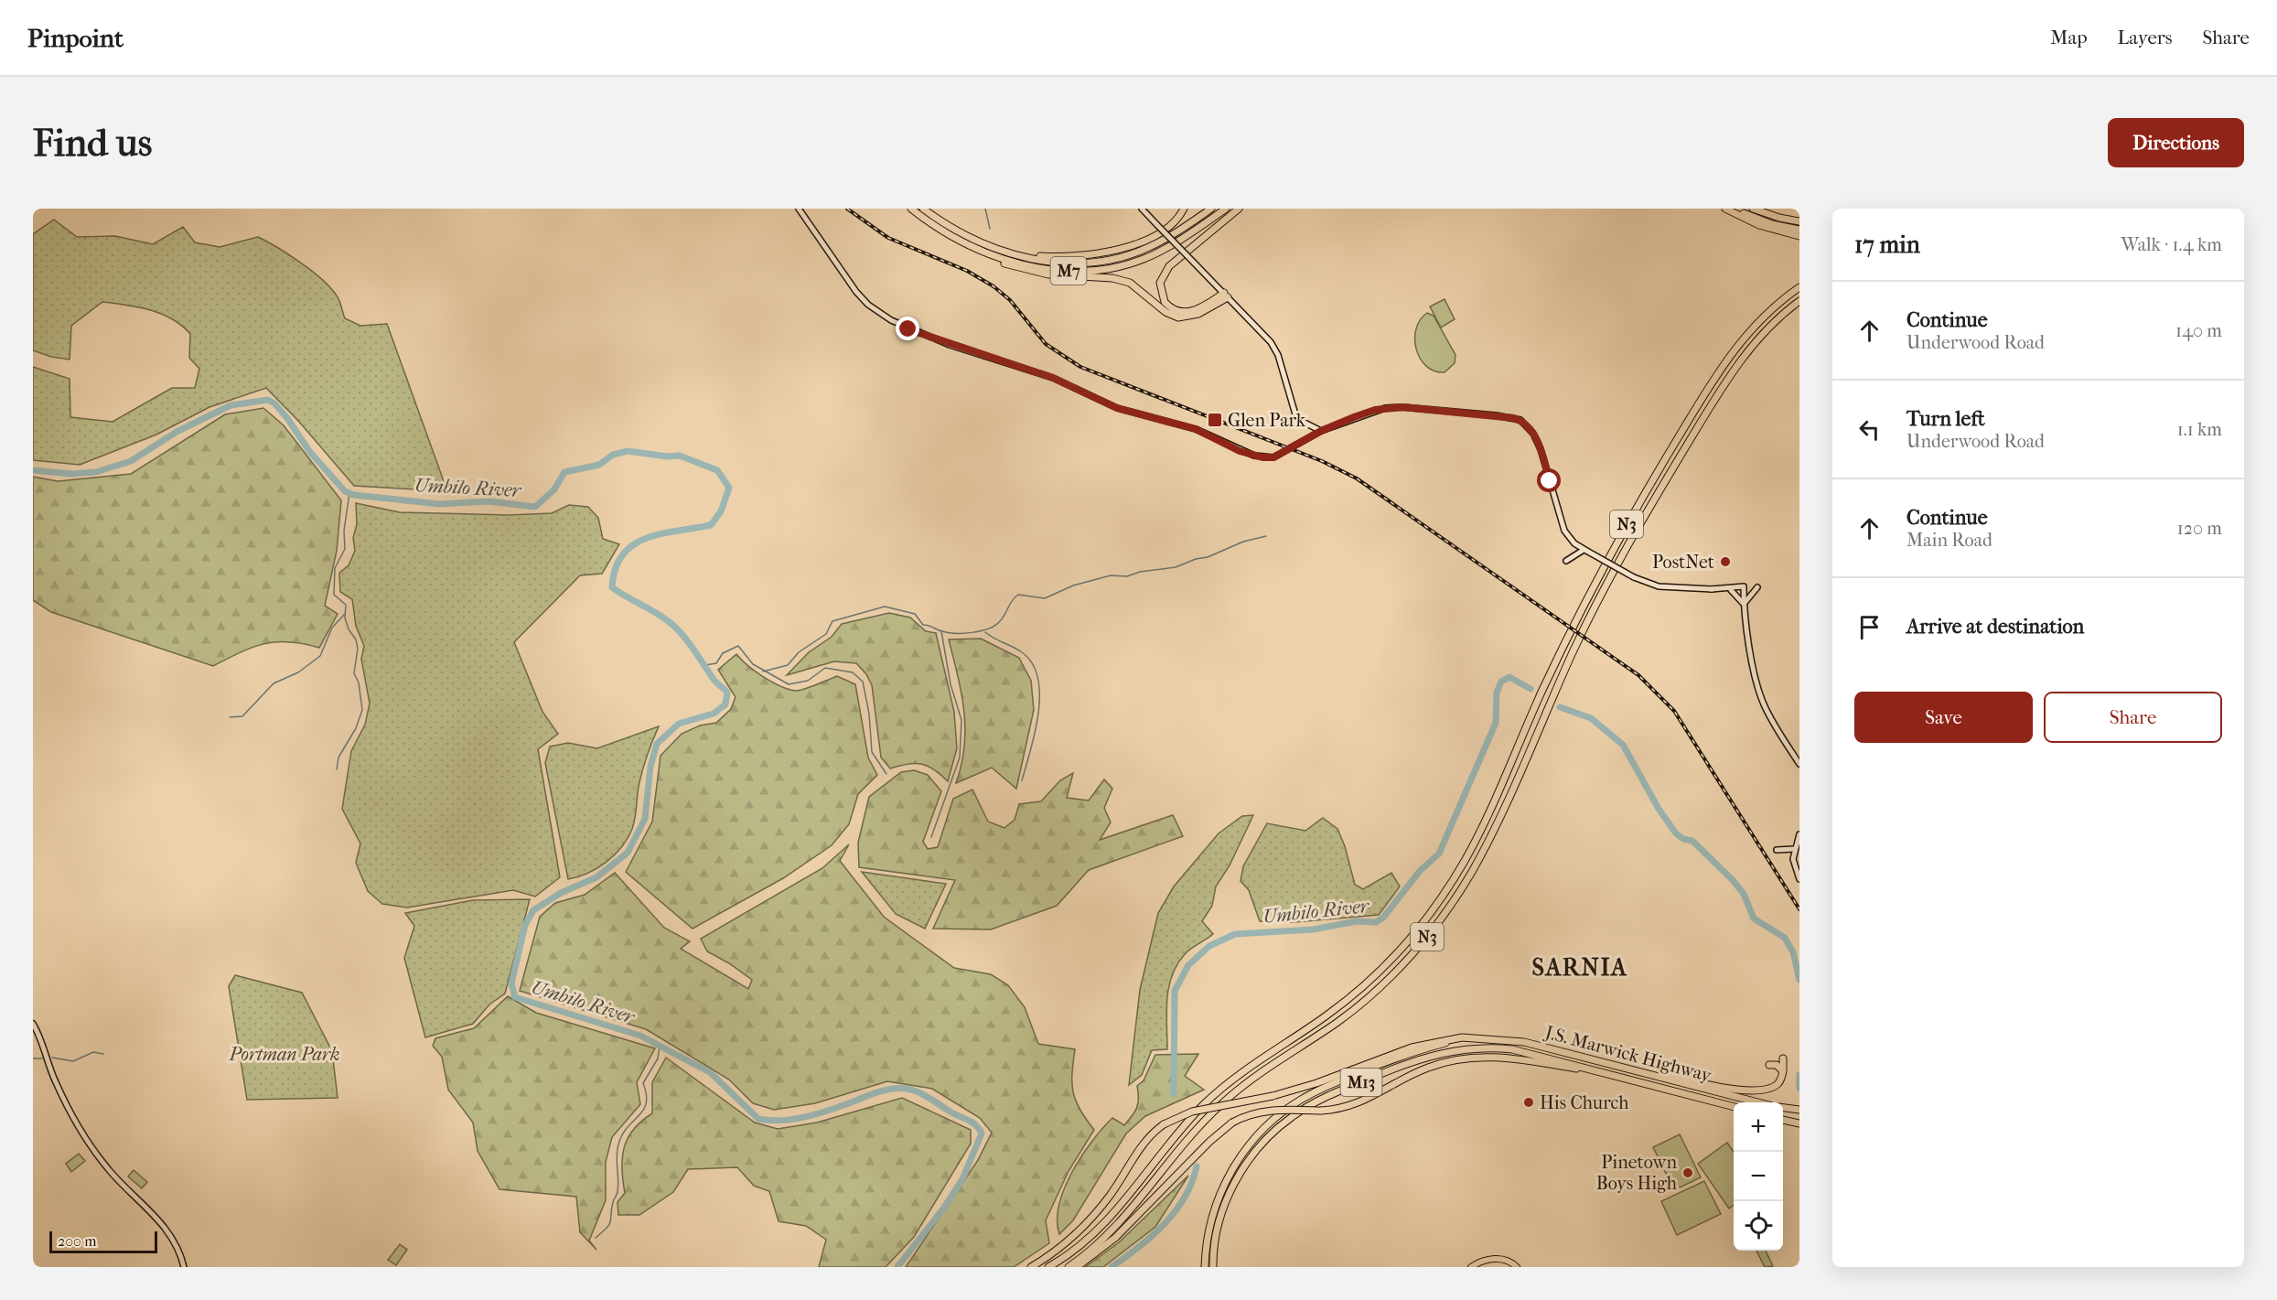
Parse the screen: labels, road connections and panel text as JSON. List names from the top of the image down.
{
  "streets": {
    "highway": [
      "M7",
      "N3",
      "J.S. Marwick Highway",
      "M13"
    ]
  },
  "crossings": [
    ["J.S. Marwick Highway", "M13"]
  ],
  "districts": ["SARNIA"],
  "water": ["Umbilo River"],
  "parks": ["Portman Park"],
  "places": {
    "transit": ["Glen Park"],
    "other": ["PostNet", "His Church", "Pinetown Boys High"]
  },
  "scale_bar": "200 m",
  "page": {
    "header": "Pinpoint",
    "nav": ["Map", "Layers", "Share"],
    "buttons": [
      "Directions",
      ["Save", "Share"]
    ],
    "title": "Find us",
    "heading": ["17 min", "Walk · 1.4 km"],
    "list": [
      ["Continue", "Underwood Road", "140 m"],
      ["Turn left", "Underwood Road", "1.1 km"],
      ["Continue", "Main Road", "120 m"],
      "Arrive at destination"
    ],
    "map_buttons": ["+", "−"],
    "scale": "200 m"
  }
}
